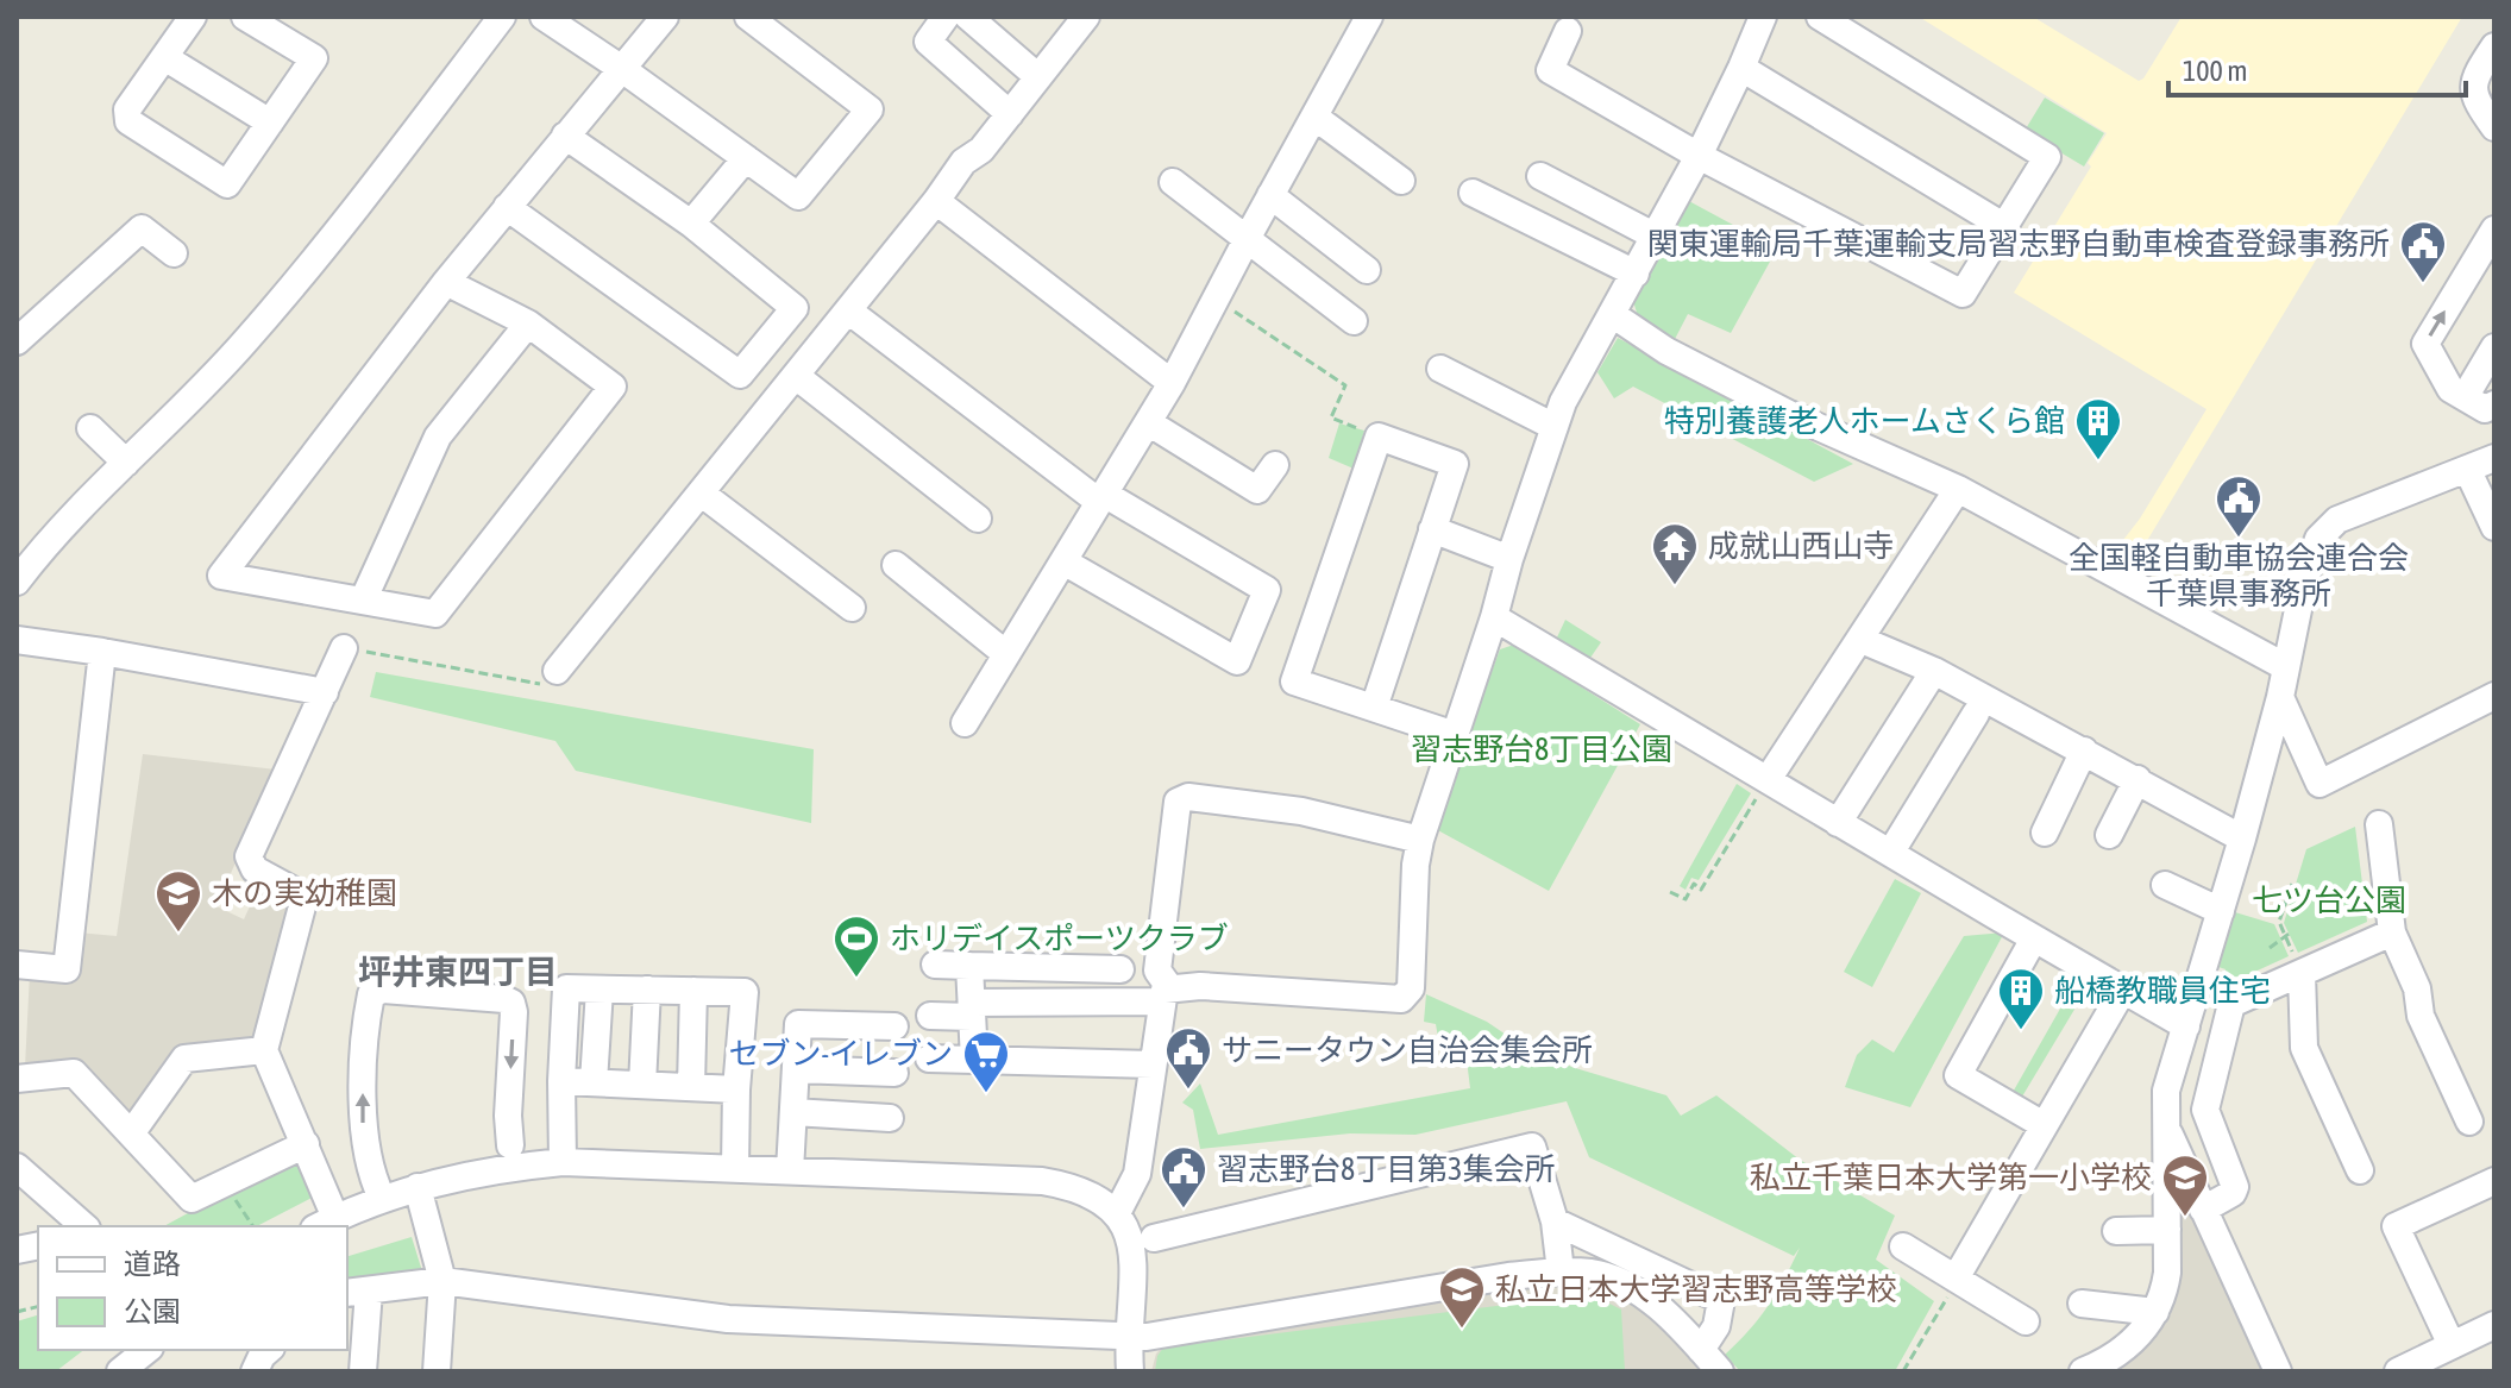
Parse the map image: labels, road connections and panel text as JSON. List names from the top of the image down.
{
  "districts": ["坪井東四丁目"],
  "parks": ["習志野台8丁目公園", "七ツ台公園"],
  "places": {
    "public building": [
      "関東運輸局千葉運輸支局習志野自動車検査登録事務所",
      "全国軽自動車協会連合会 千葉県事務所",
      "サニータウン自治会集会所",
      "習志野台8丁目第3集会所"
    ],
    "building": ["特別養護老人ホームさくら館", "船橋教職員住宅"],
    "temple": ["成就山西山寺"],
    "school or university": ["木の実幼稚園", "私立千葉日本大学第一小学校", "私立日本大学習志野高等学校"],
    "sports": ["ホリデイスポーツクラブ"],
    "supermarket": ["セブン-イレブン"]
  },
  "legend": ["道路", "公園"],
  "scale_bar": "100 m"
}
